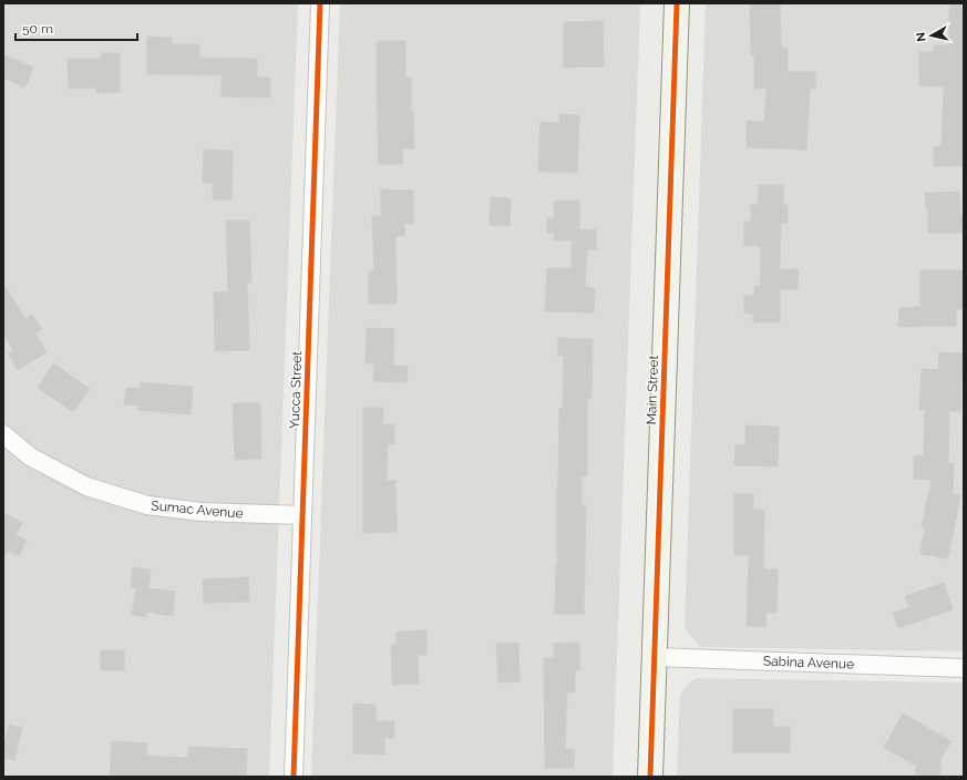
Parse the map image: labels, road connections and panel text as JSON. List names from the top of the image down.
{
  "streets": {
    "main road": ["Main Street"],
    "street": ["Yucca Street", "Sumac Avenue", "Sabina Avenue"]
  },
  "crossings": [
    ["Yucca Street", "Sumac Avenue"],
    ["Main Street", "Sabina Avenue"]
  ],
  "scale_bar": "50 m",
  "north": "left"
}
